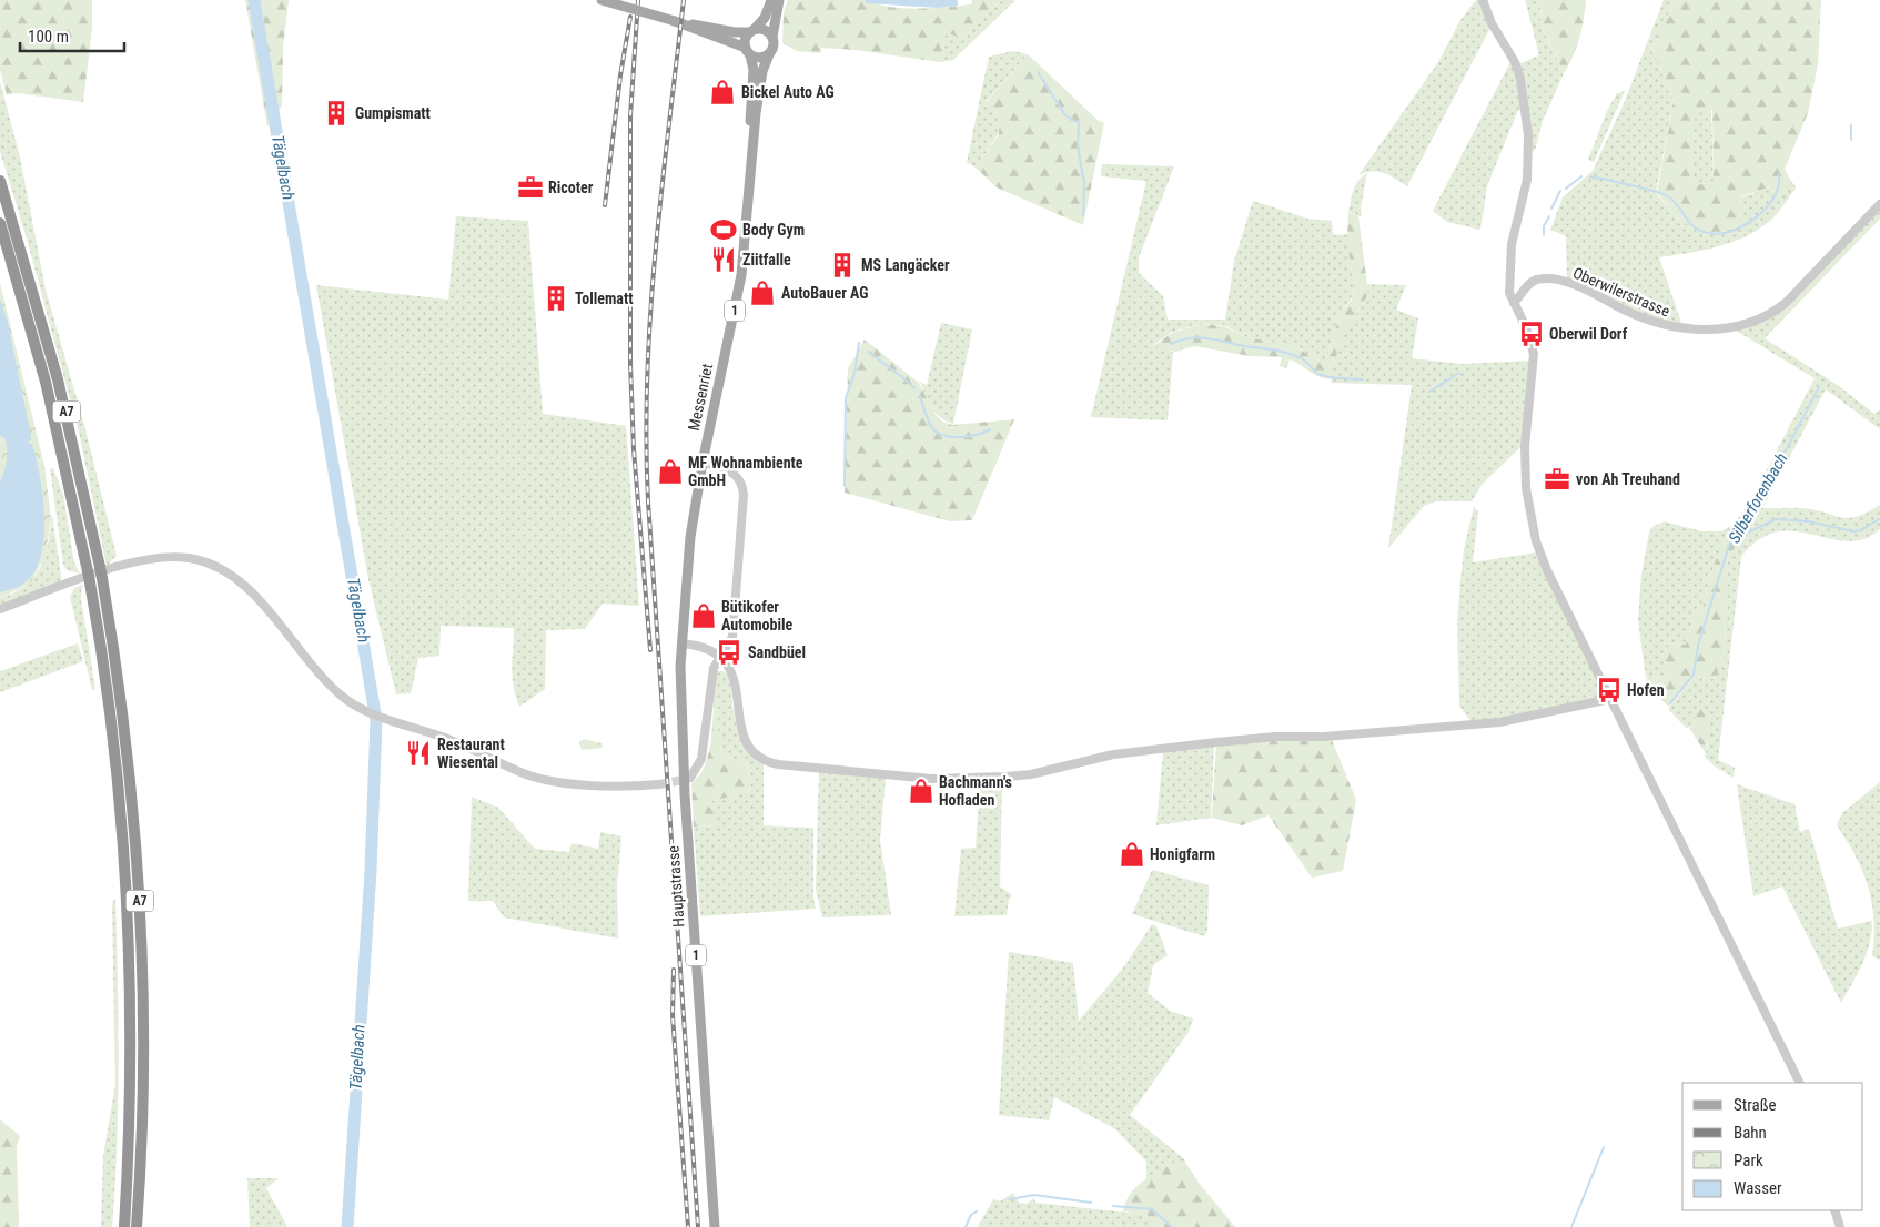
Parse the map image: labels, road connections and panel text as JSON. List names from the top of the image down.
{
  "streets": {
    "highway": ["A7"],
    "main road": ["1", "Messenriet", "Hauptstrasse"],
    "street": ["Oberwilerstrasse"]
  },
  "crossings": [
    ["Messenriet", "Hauptstrasse"]
  ],
  "water": ["Tägelbach", "Silberforenbach"],
  "places": {
    "shop": [
      "Bickel Auto AG",
      "AutoBauer AG",
      "MF Wohnambiente GmbH",
      "Bütikofer Automobile",
      "Bachmann's Hofladen",
      "Honigfarm"
    ],
    "building": ["Gumpismatt", "MS Langäcker", "Tollematt"],
    "office": ["Ricoter", "von Ah Treuhand"],
    "sports": ["Body Gym"],
    "restaurant": ["Ziitfalle", "Restaurant Wiesental"],
    "bus stop": ["Oberwil Dorf", "Sandbüel", "Hofen"]
  },
  "legend": [
    "Straße",
    "Bahn",
    "Park",
    "Wasser"
  ],
  "scale_bar": "100 m"
}
